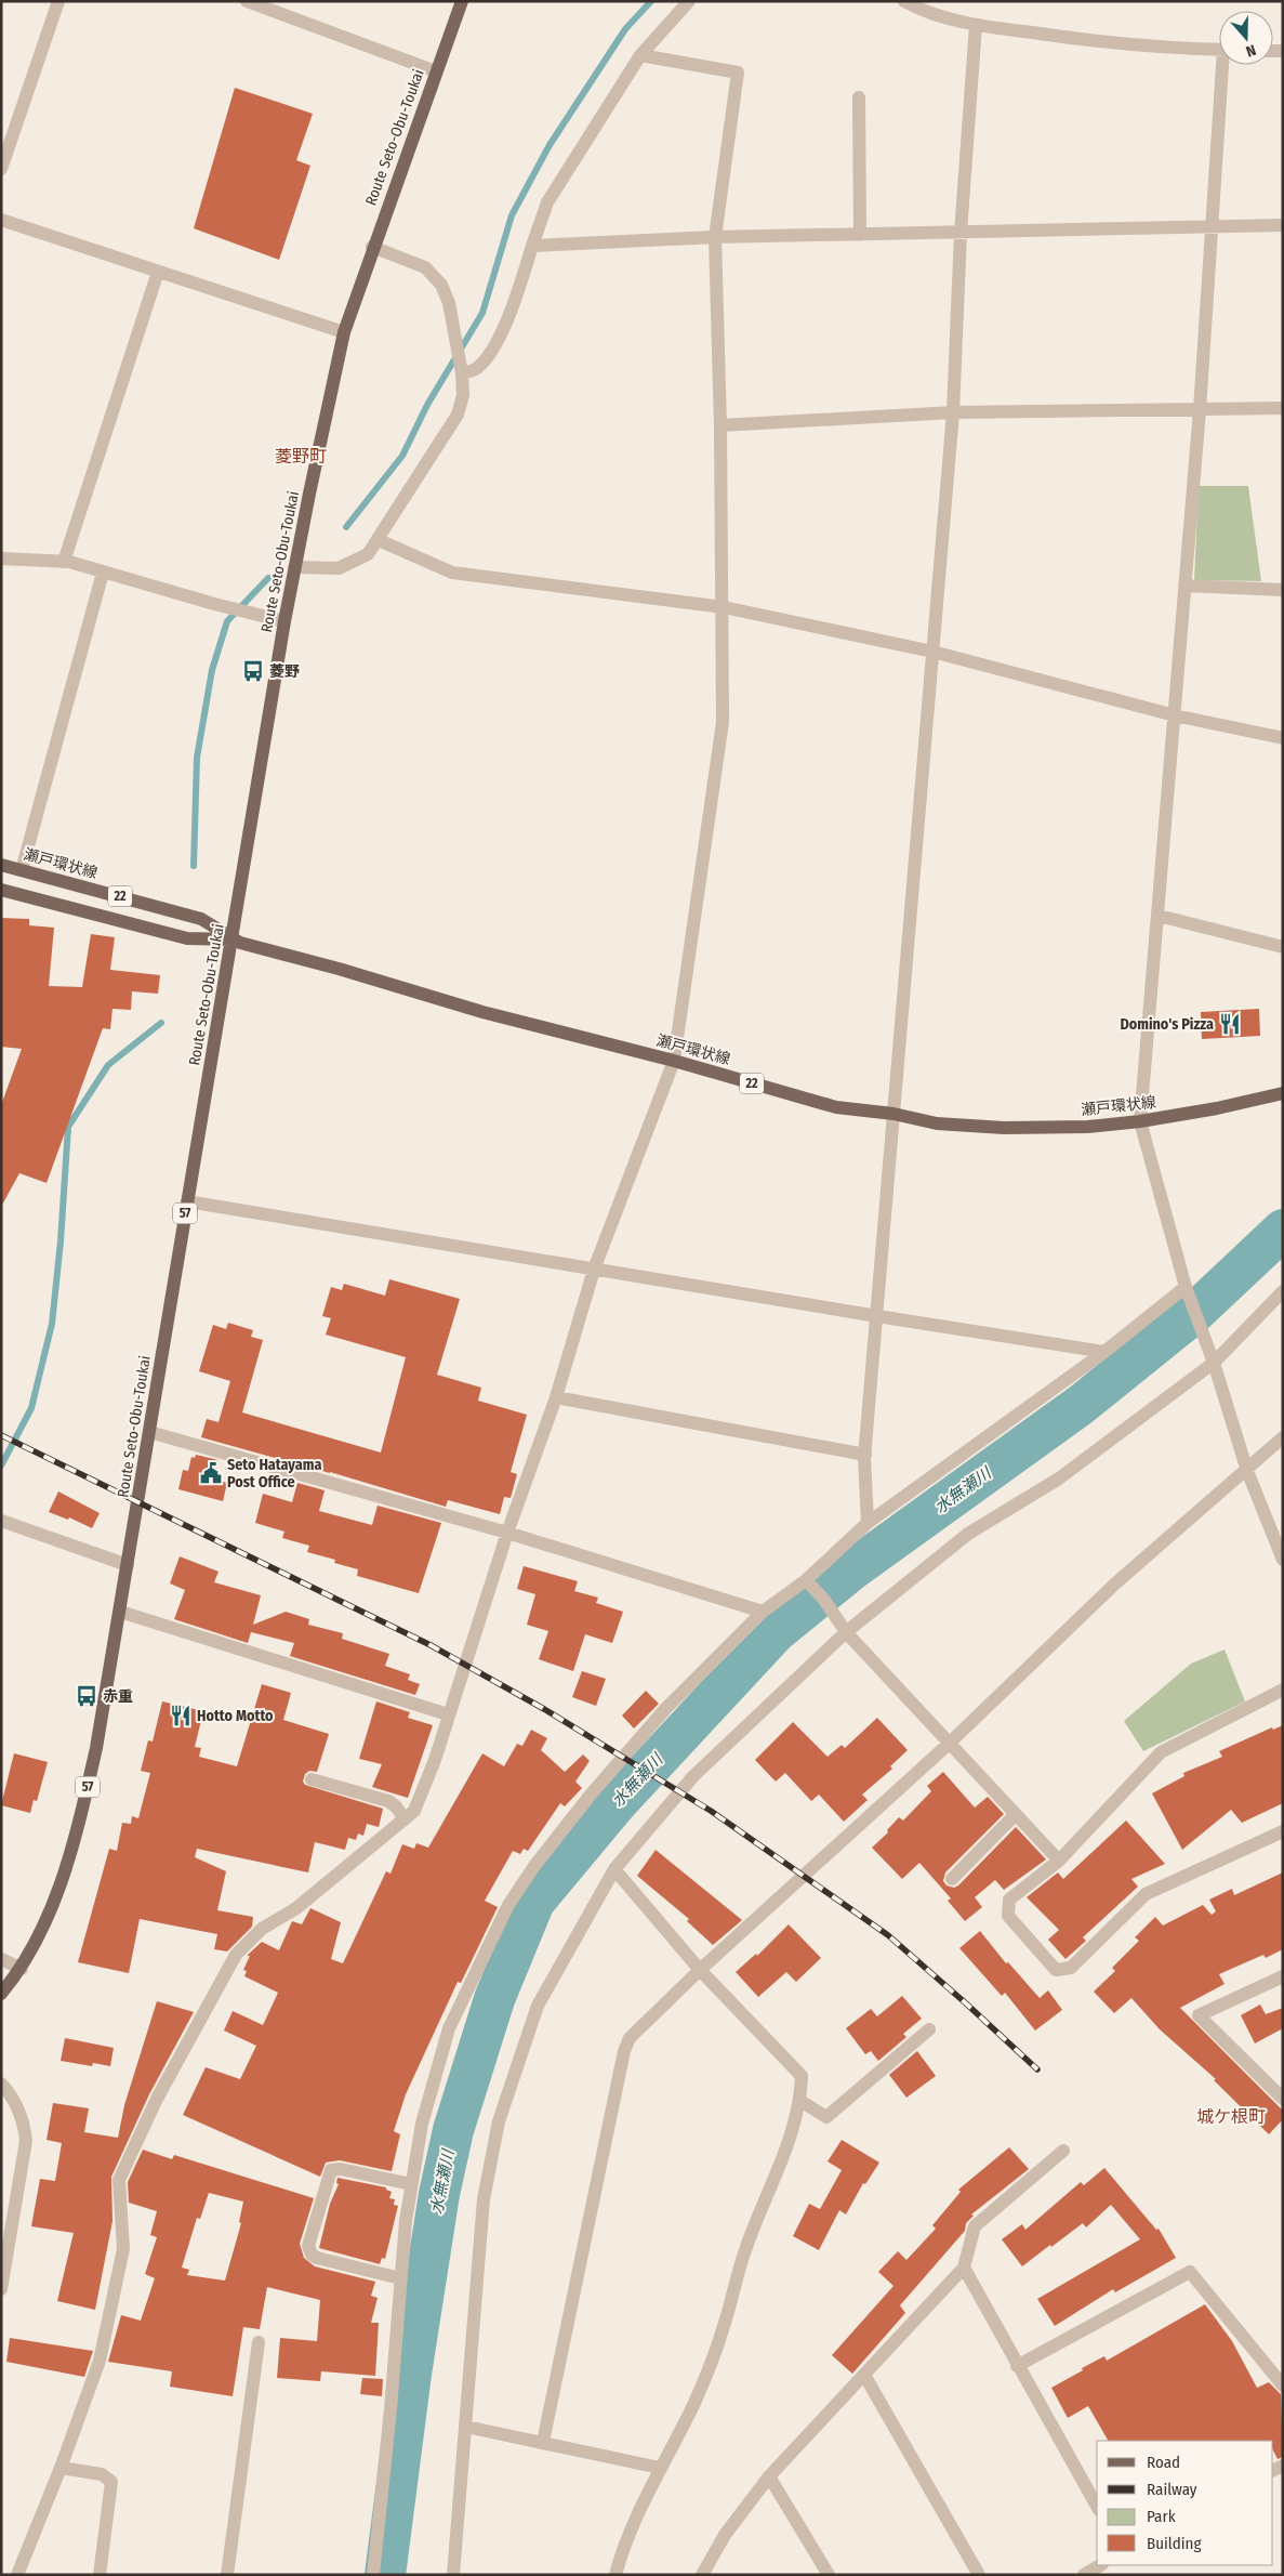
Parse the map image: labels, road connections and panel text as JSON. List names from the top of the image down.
{
  "streets": {
    "main road": [
      "Route Seto-Obu-Toukai",
      "瀬戸環状線",
      "22",
      "57"
    ]
  },
  "crossings": [
    ["Route Seto-Obu-Toukai", "瀬戸環状線"]
  ],
  "districts": ["菱野町", "城ケ根町"],
  "water": ["水無瀬川"],
  "places": {
    "bus stop": ["菱野", "赤重"],
    "restaurant": ["Domino's Pizza", "Hotto Motto"],
    "public building": ["Seto Hatayama Post Office"]
  },
  "legend": [
    "Road",
    "Railway",
    "Park",
    "Building"
  ],
  "north": "bottom"
}
